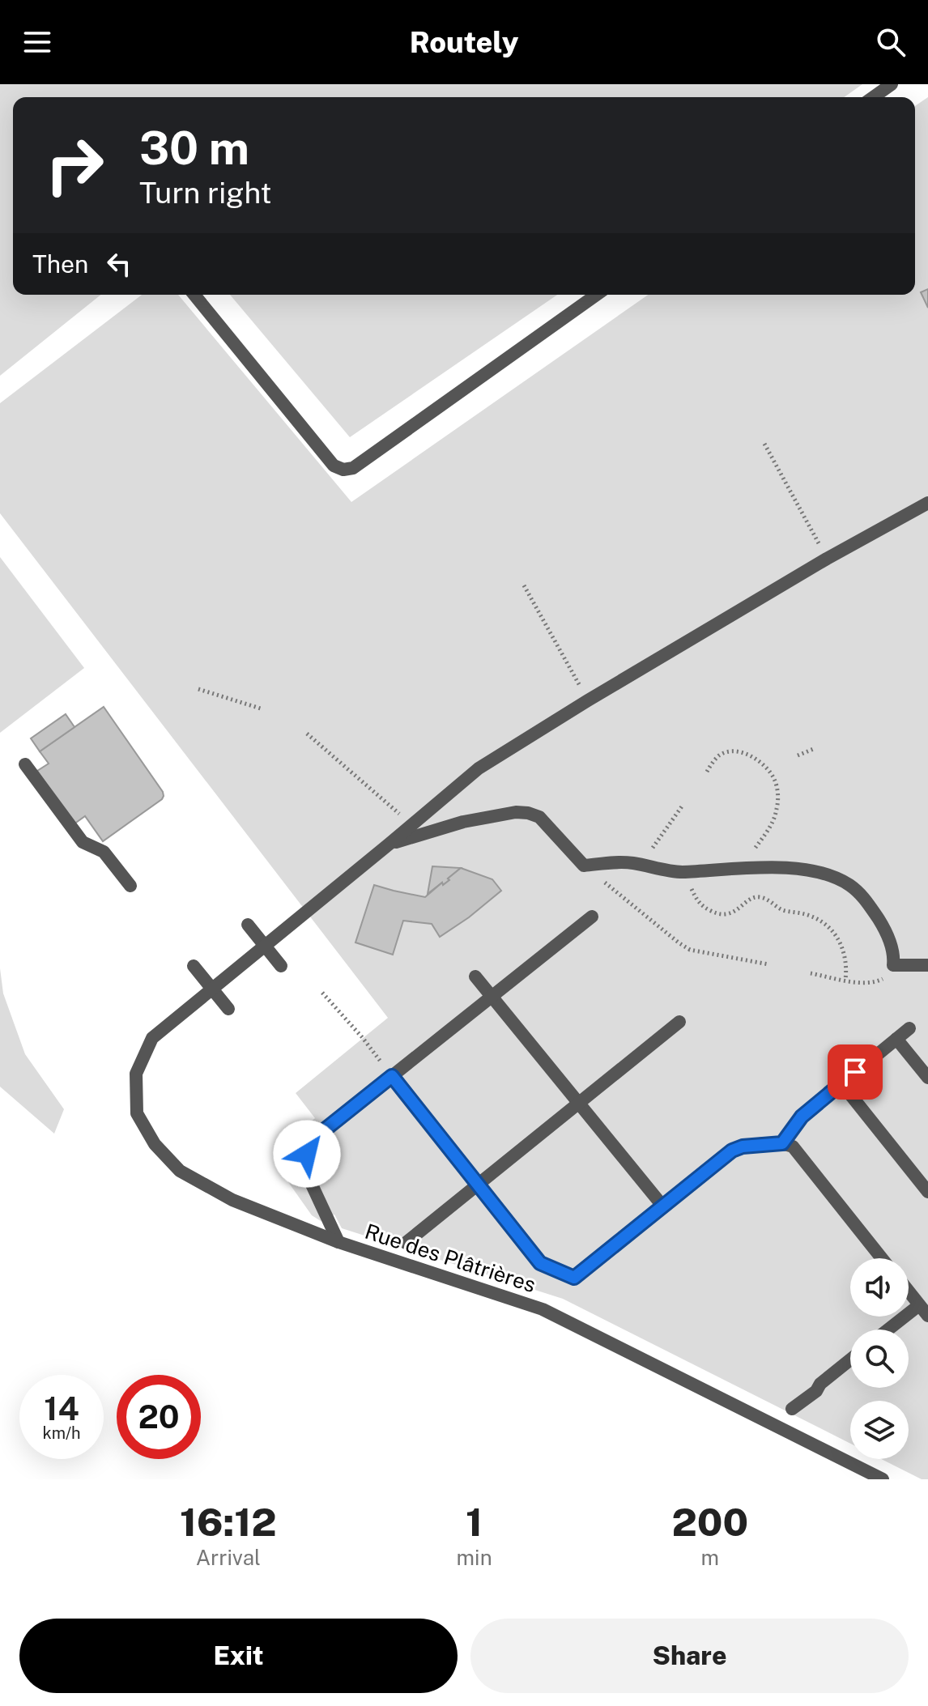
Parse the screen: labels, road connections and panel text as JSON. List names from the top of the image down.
{
  "streets": {
    "lane": ["Rue des Plâtrières"]
  },
  "page": {
    "header": "Routely",
    "turn": ["30 m", "Turn right"],
    "then": "Then",
    "speed": "14 km/h",
    "limit": "20",
    "eta": [
      "16:12",
      "Arrival",
      "1",
      "min",
      "200",
      "m"
    ],
    "buttons": ["Exit", "Share"]
  }
}
